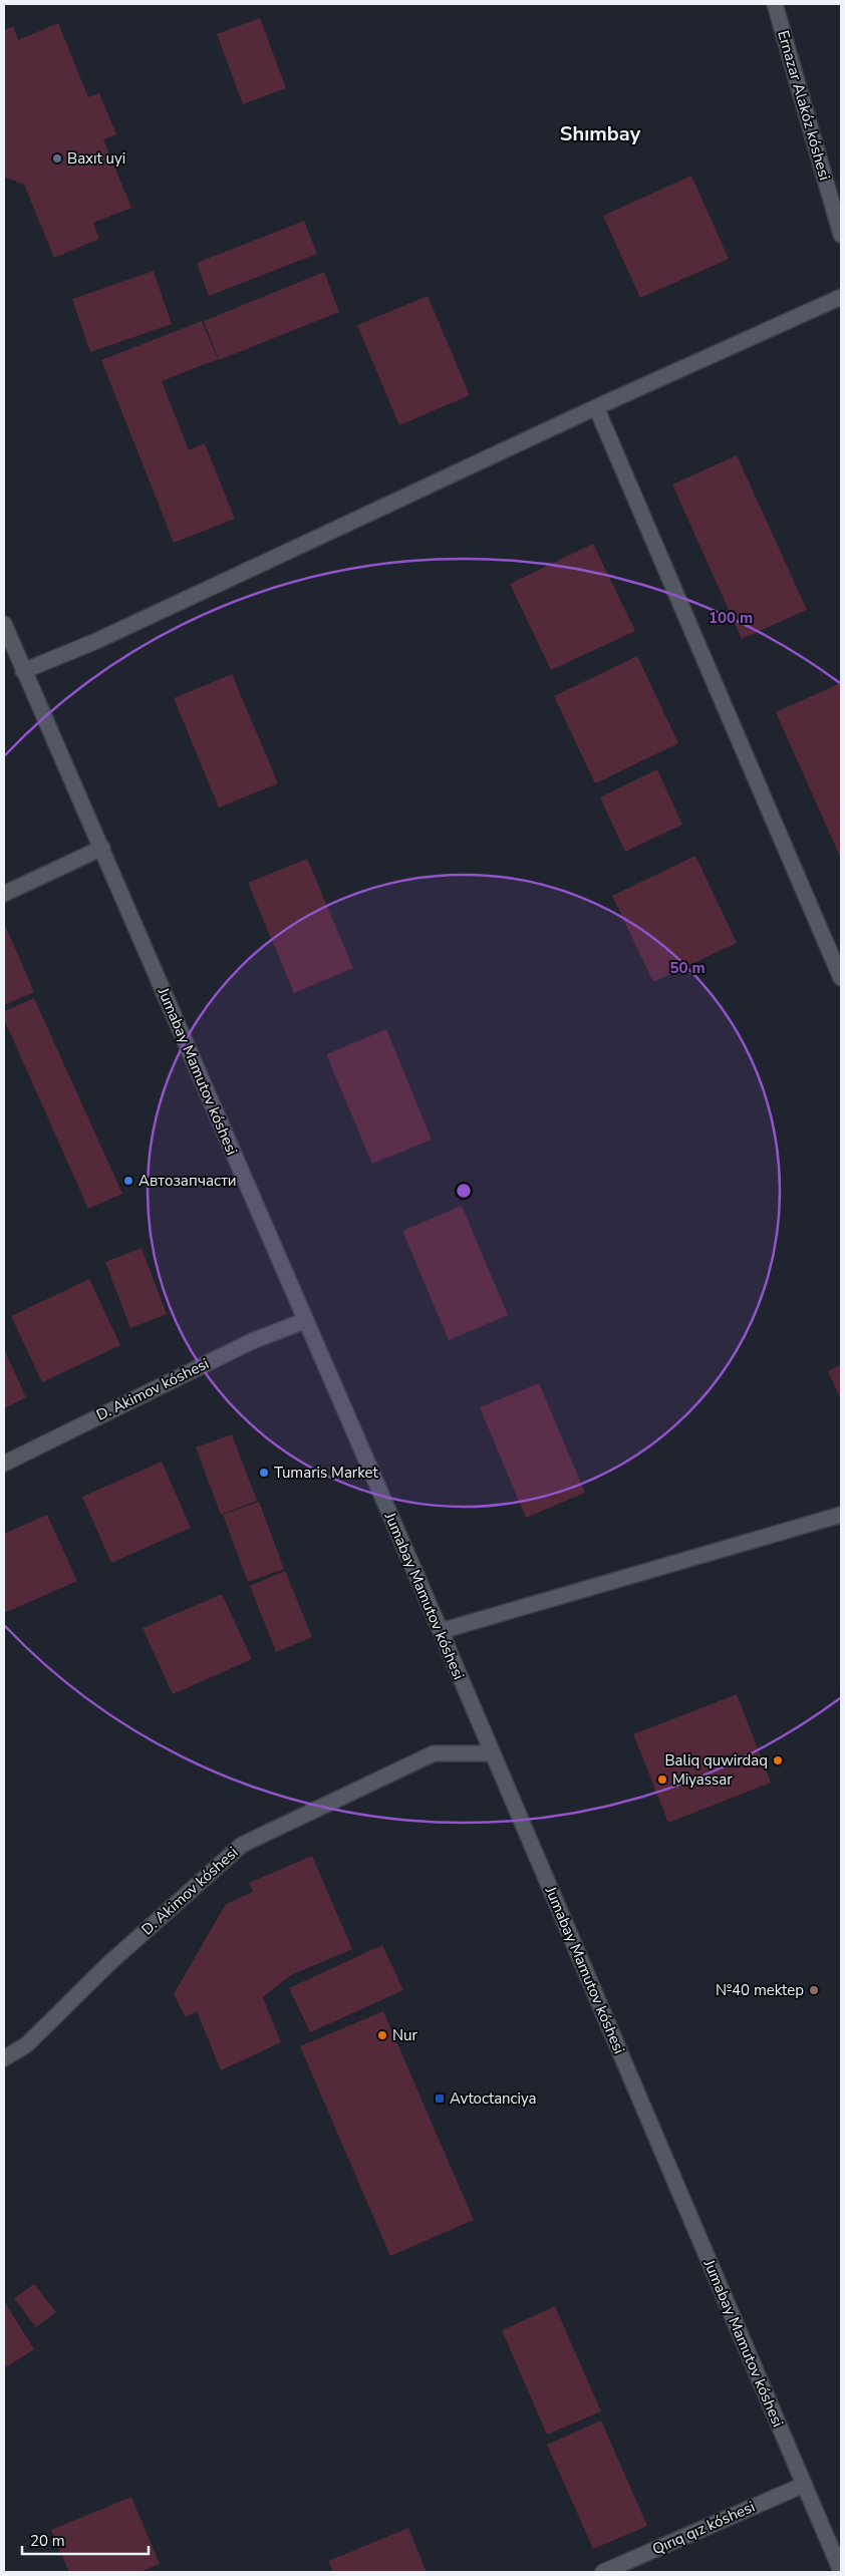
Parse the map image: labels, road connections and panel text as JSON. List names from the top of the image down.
{
  "streets": {
    "street": [
      "Ernazar Alakóz kóshesi",
      "Jumabay Mamutov kóshesi",
      "D. Akimov kóshesi",
      "Qırıq qız kóshesi"
    ]
  },
  "crossings": [
    ["Jumabay Mamutov kóshesi", "D. Akimov kóshesi"],
    ["Jumabay Mamutov kóshesi", "Qırıq qız kóshesi"]
  ],
  "districts": ["Shımbay"],
  "places": {
    "other": [
      "Baxıt uyi",
      "Автозапчасти",
      "Tumaris Market",
      "Baliq quwirdaq",
      "Miyassar",
      "№40 mektep",
      "Nur"
    ],
    "transit": ["Avtoctanciya"]
  },
  "scale_bar": "20 m",
  "rings": ["100 m", "50 m"]
}
